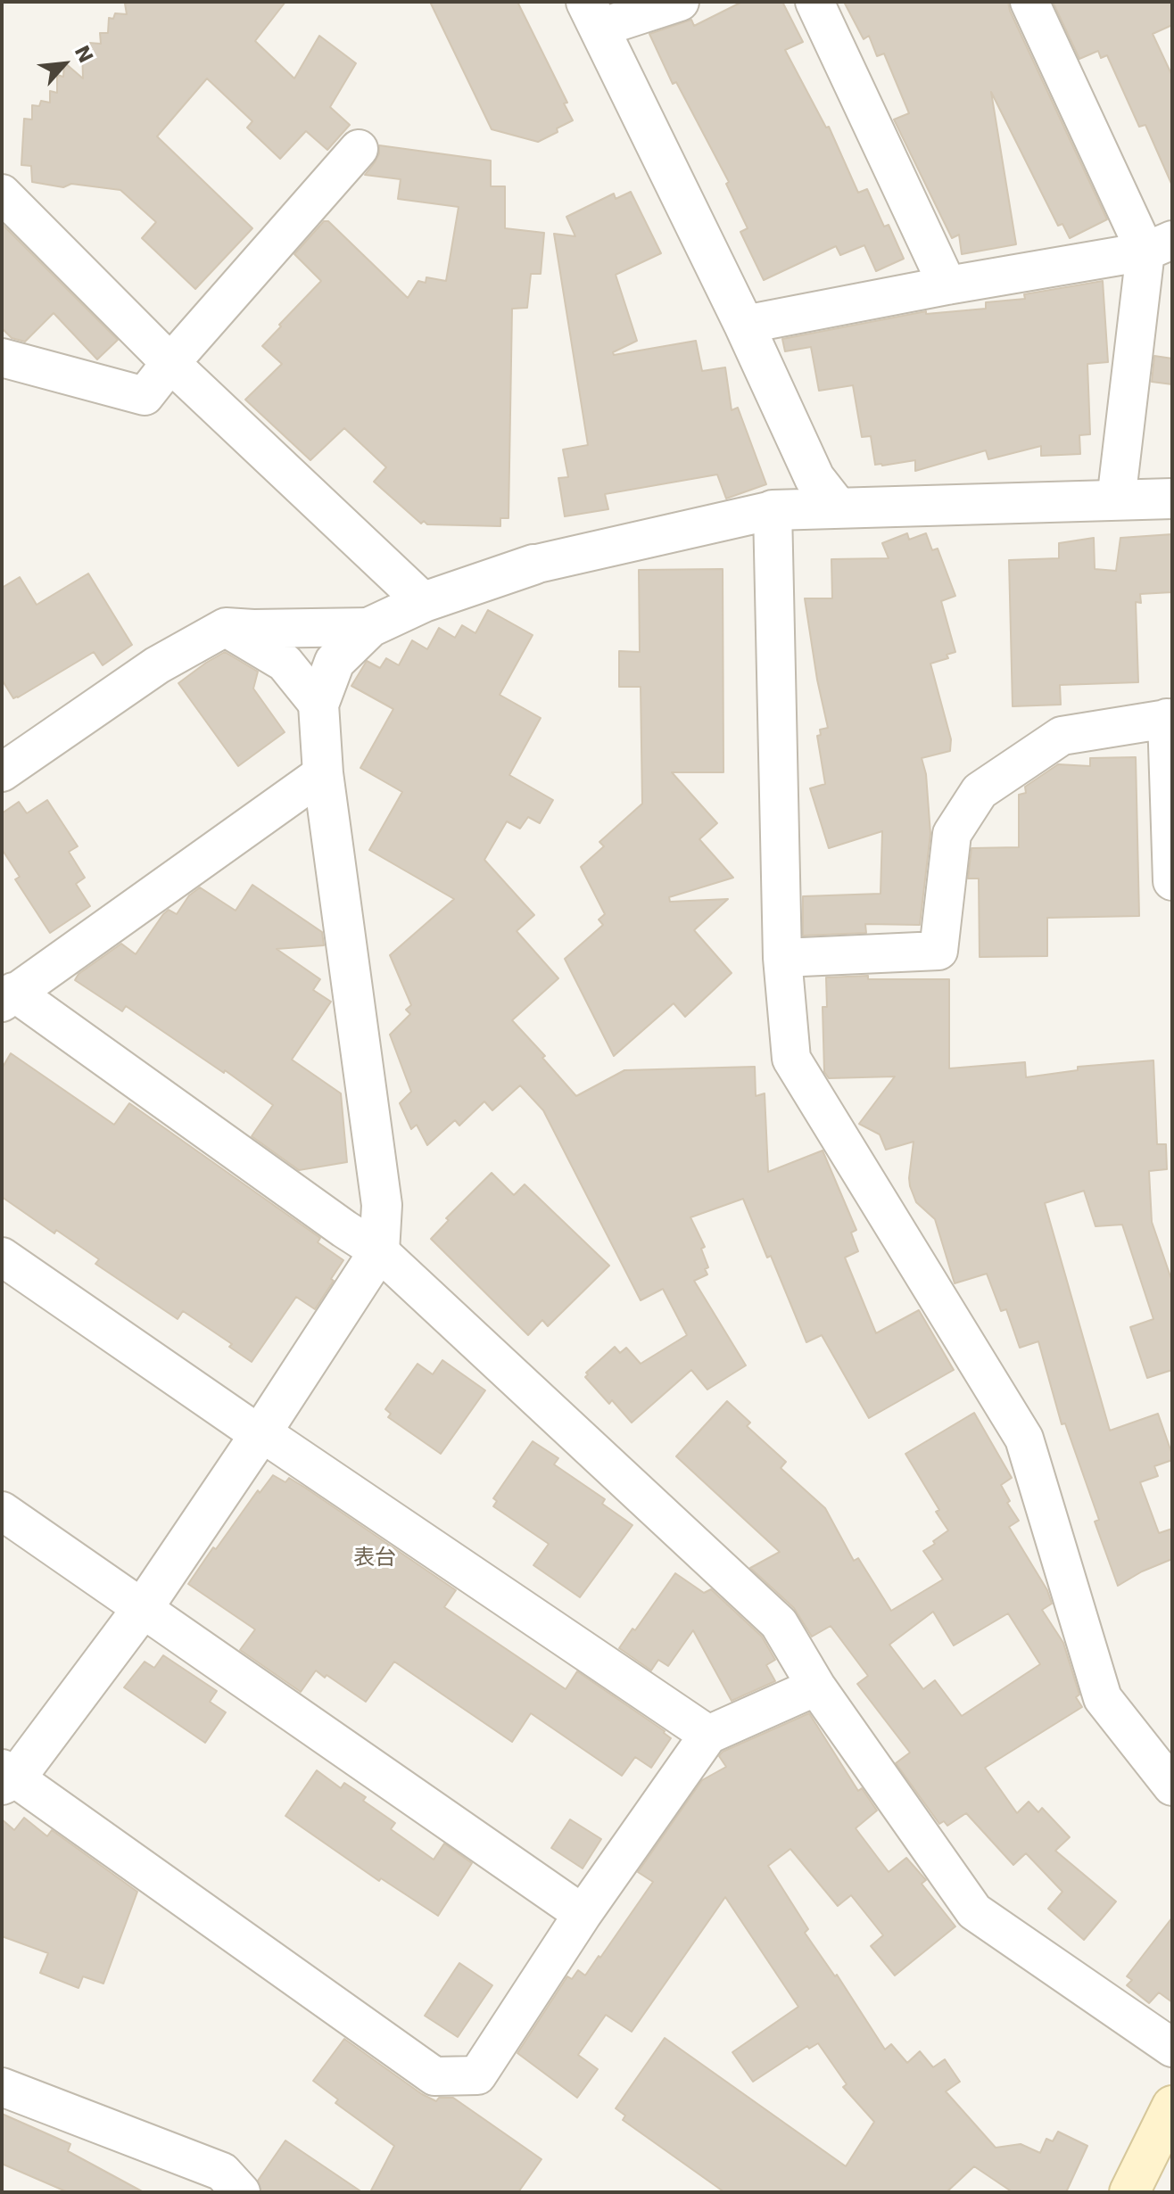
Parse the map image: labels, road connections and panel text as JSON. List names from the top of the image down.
{
  "districts": ["表台"],
  "north": "top right"
}
